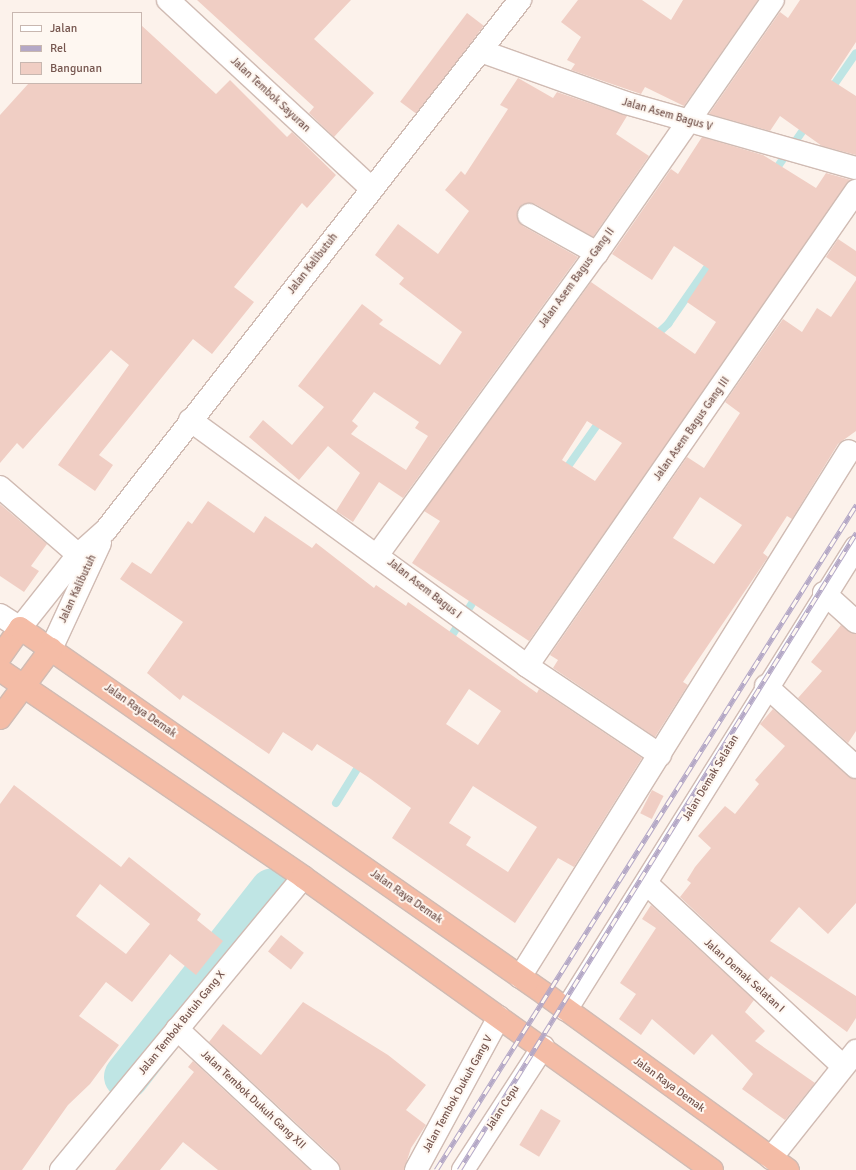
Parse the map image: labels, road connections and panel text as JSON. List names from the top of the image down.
{
  "streets": {
    "highway": ["Jalan Raya Demak"],
    "street": [
      "Jalan Tembok Sayuran",
      "Jalan Asem Bagus V",
      "Jalan Kalibutuh",
      "Jalan Asem Bagus Gang II",
      "Jalan Asem Bagus Gang III",
      "Jalan Asem Bagus I",
      "Jalan Demak Selatan",
      "Jalan Demak Selatan I",
      "Jalan Tembok Butuh Gang X",
      "Jalan Tembok Dukuh Gang V",
      "Jalan Tembok Dukuh Gang XII",
      "Jalan Cepu"
    ]
  },
  "crossings": [
    ["Jalan Tembok Sayuran", "Jalan Kalibutuh"],
    ["Jalan Asem Bagus V", "Jalan Kalibutuh"],
    ["Jalan Asem Bagus V", "Jalan Asem Bagus Gang II"],
    ["Jalan Kalibutuh", "Jalan Asem Bagus I"],
    ["Jalan Kalibutuh", "Jalan Raya Demak"],
    ["Jalan Asem Bagus Gang II", "Jalan Asem Bagus I"],
    ["Jalan Asem Bagus Gang III", "Jalan Asem Bagus I"],
    ["Jalan Raya Demak", "Jalan Demak Selatan"],
    ["Jalan Raya Demak", "Jalan Demak Selatan I"],
    ["Jalan Demak Selatan", "Jalan Demak Selatan I"],
    ["Jalan Tembok Butuh Gang X", "Jalan Tembok Dukuh Gang XII"]
  ],
  "legend": ["Jalan", "Rel", "Bangunan"]
}
